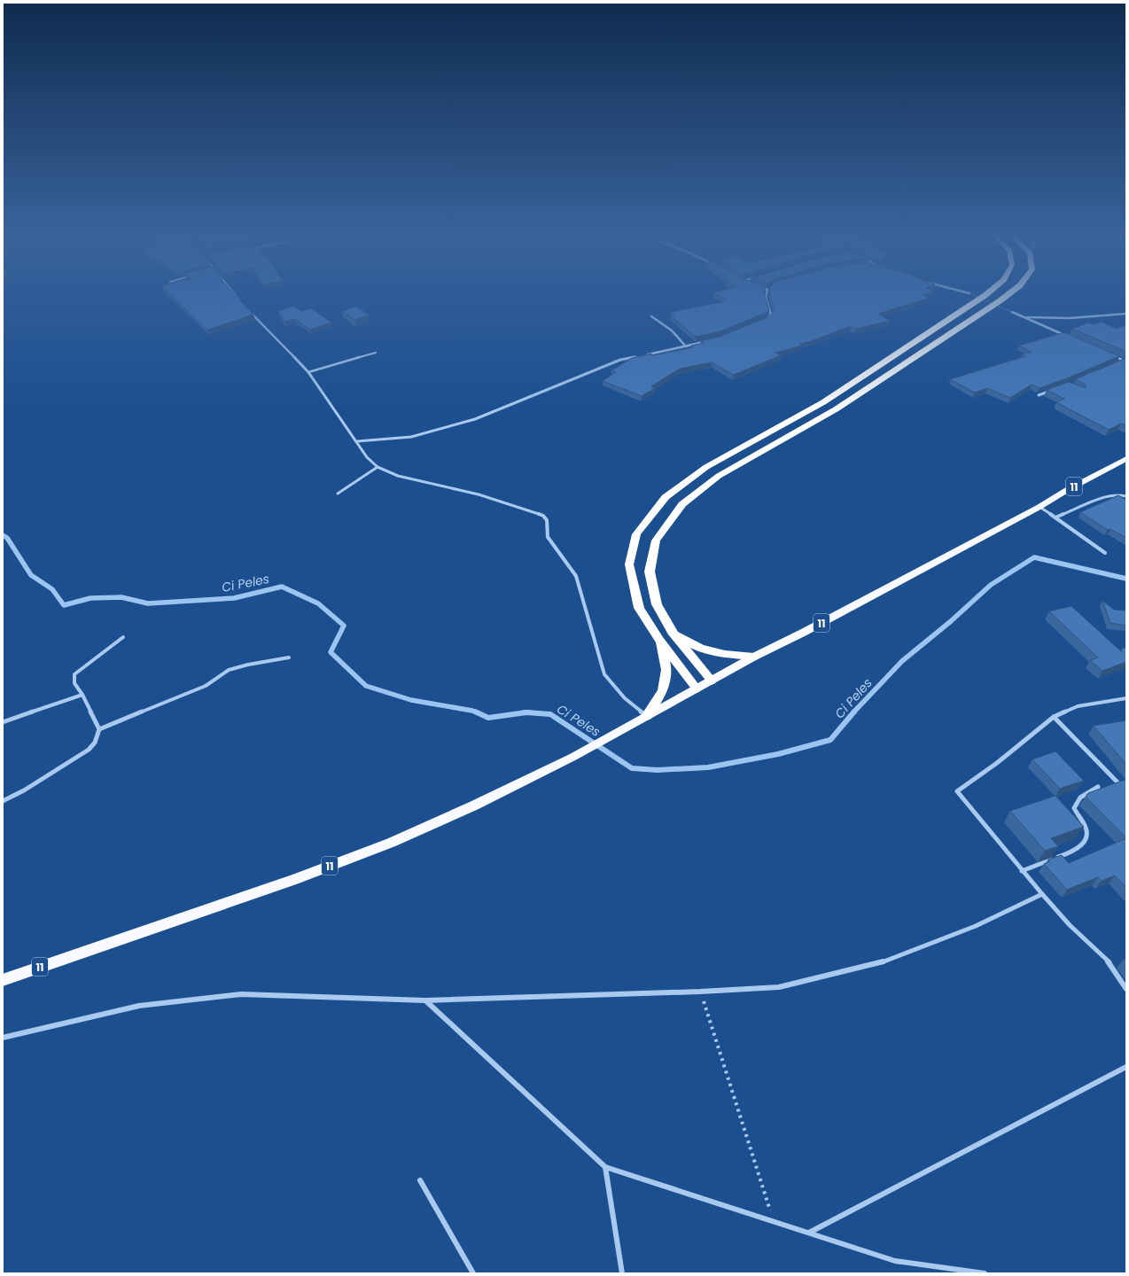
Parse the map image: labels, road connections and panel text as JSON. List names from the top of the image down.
{
  "streets": {
    "highway": ["11"]
  },
  "water": ["Ci Peles"]
}
